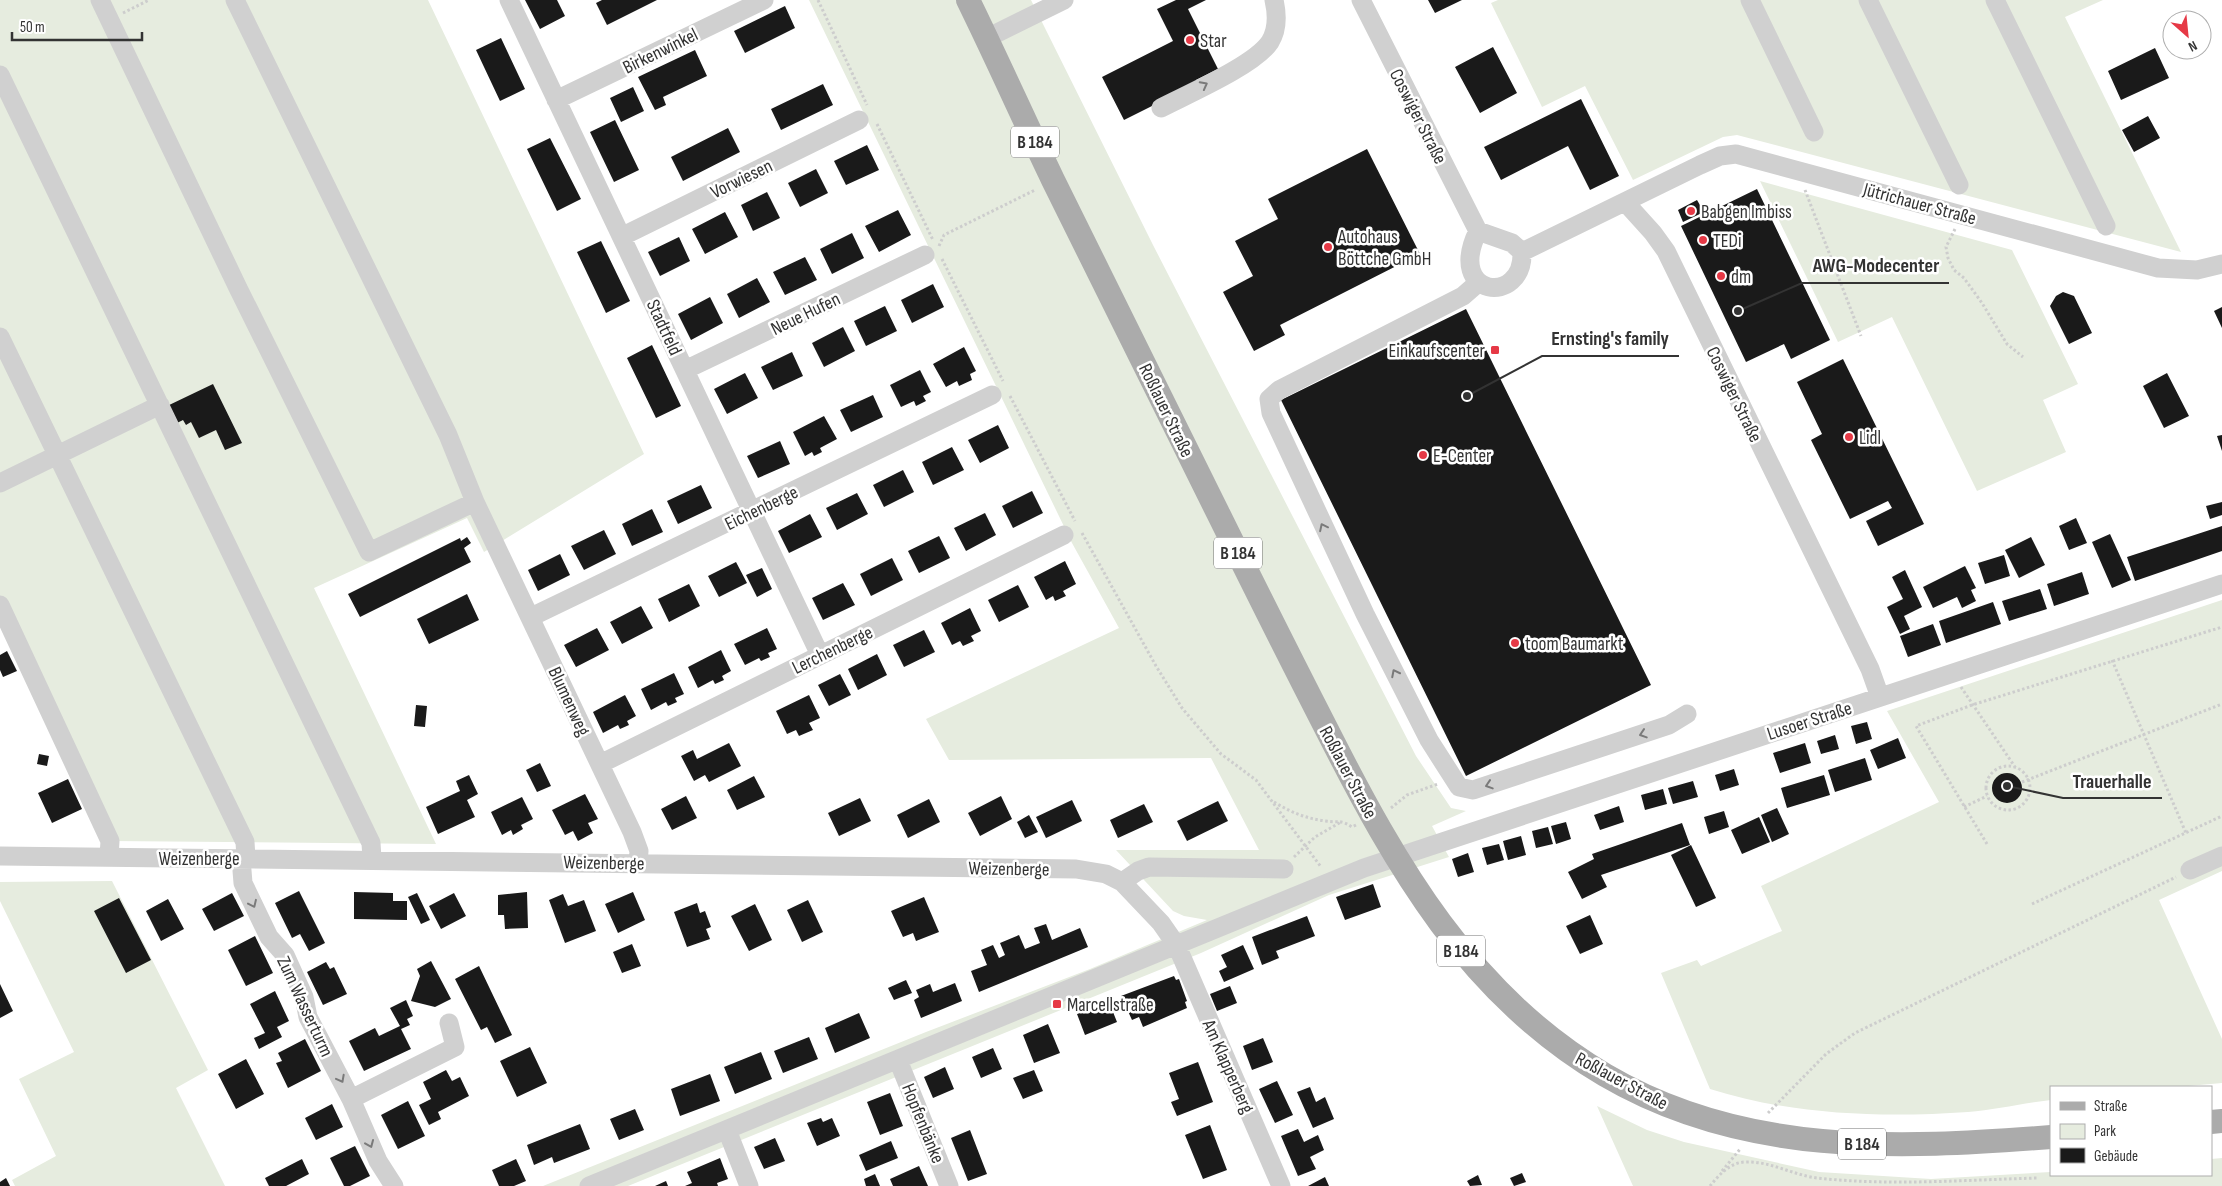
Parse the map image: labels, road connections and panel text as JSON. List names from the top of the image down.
{
  "streets": {
    "main road": ["B 184", "Roßlauer Straße"],
    "street": [
      "Birkenwinkel",
      "Coswiger Straße",
      "Vorwiesen",
      "Jütrichauer Straße",
      "Neue Hufen",
      "Stadtfeld",
      "Eichenberge",
      "Lerchenberge",
      "Blumenweg",
      "Lusoer Straße",
      "Weizenberge",
      "Zum Wasserturm",
      "Am Klapperberg",
      "Hopfenbänke"
    ]
  },
  "crossings": [
    ["Birkenwinkel", "Stadtfeld"],
    ["Coswiger Straße", "Jütrichauer Straße"],
    ["Coswiger Straße", "Lusoer Straße"],
    ["Vorwiesen", "Stadtfeld"],
    ["Neue Hufen", "Stadtfeld"],
    ["Stadtfeld", "Eichenberge"],
    ["Stadtfeld", "Lerchenberge"],
    ["Roßlauer Straße", "Lusoer Straße"],
    ["Eichenberge", "Blumenweg"],
    ["Lerchenberge", "Blumenweg"],
    ["Blumenweg", "Weizenberge"],
    ["Weizenberge", "Zum Wasserturm"],
    ["Weizenberge", "Am Klapperberg"]
  ],
  "one_way": ["Zum Wasserturm"],
  "places": {
    "other": [
      "Star",
      "Babgen Imbiss",
      "TEDi",
      "Autohaus Böttche GmbH",
      "dm",
      "AWG-Modecenter",
      "Ernsting's family",
      "Lidl",
      "E-Center",
      "toom Baumarkt",
      "Trauerhalle"
    ],
    "transit": ["Einkaufscenter", "Marcellstraße"]
  },
  "legend": ["Straße", "Park", "Gebäude"],
  "scale_bar": "50 m",
  "north": "bottom right"
}
